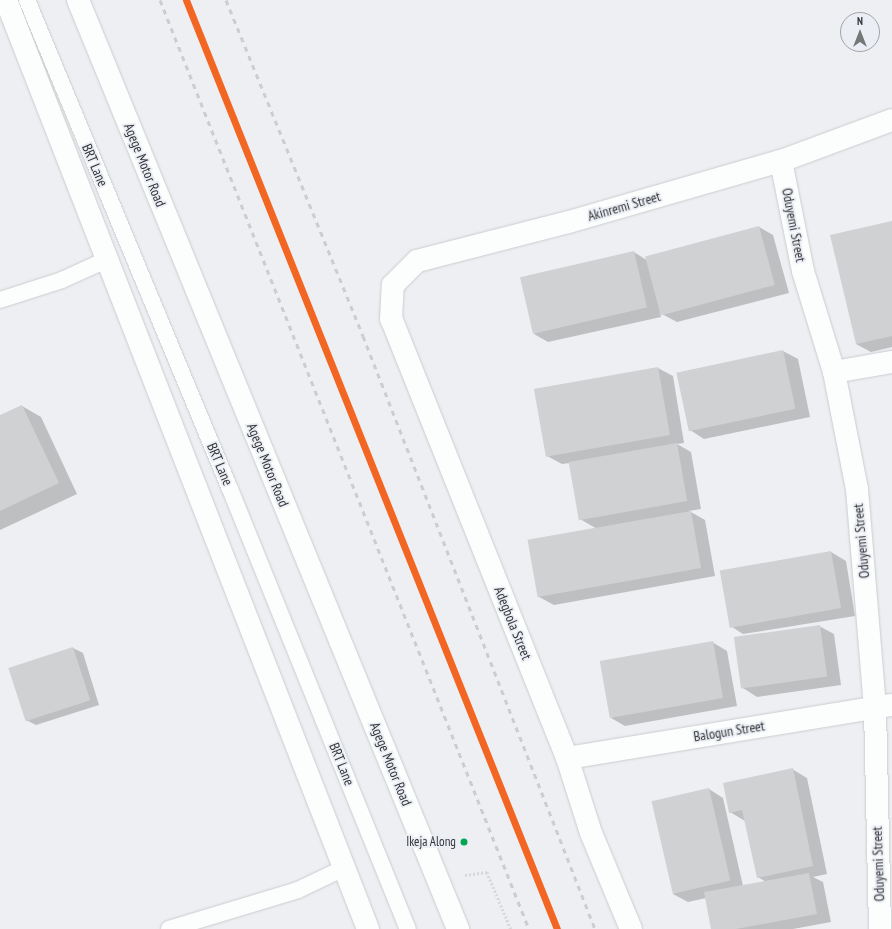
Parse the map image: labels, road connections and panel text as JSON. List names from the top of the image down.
{
  "streets": {
    "main road": [
      "Agege Motor Road",
      "Akinremi Street",
      "Oduyemi Street",
      "Adegbola Street",
      "Balogun Street"
    ],
    "lane": ["BRT Lane"]
  },
  "crossings": [
    ["Akinremi Street", "Oduyemi Street"],
    ["Akinremi Street", "Adegbola Street"],
    ["Oduyemi Street", "Balogun Street"],
    ["Adegbola Street", "Balogun Street"]
  ],
  "places": ["Ikeja Along"],
  "north": "top"
}
